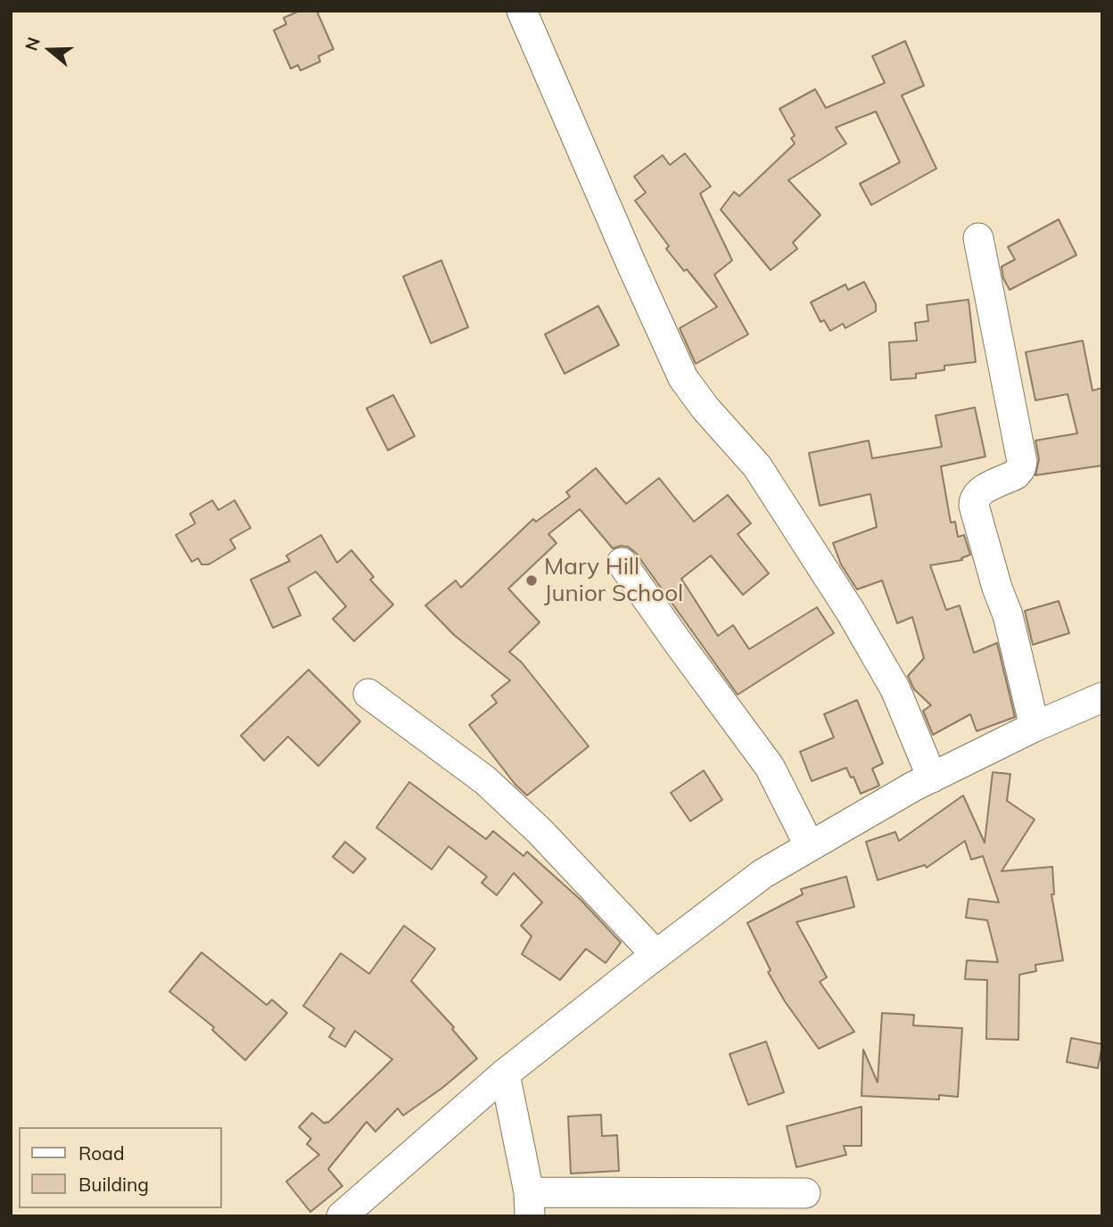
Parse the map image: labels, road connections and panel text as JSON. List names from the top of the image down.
{
  "places": ["Mary Hill Junior School"],
  "legend": ["Road", "Building"],
  "north": "left"
}
